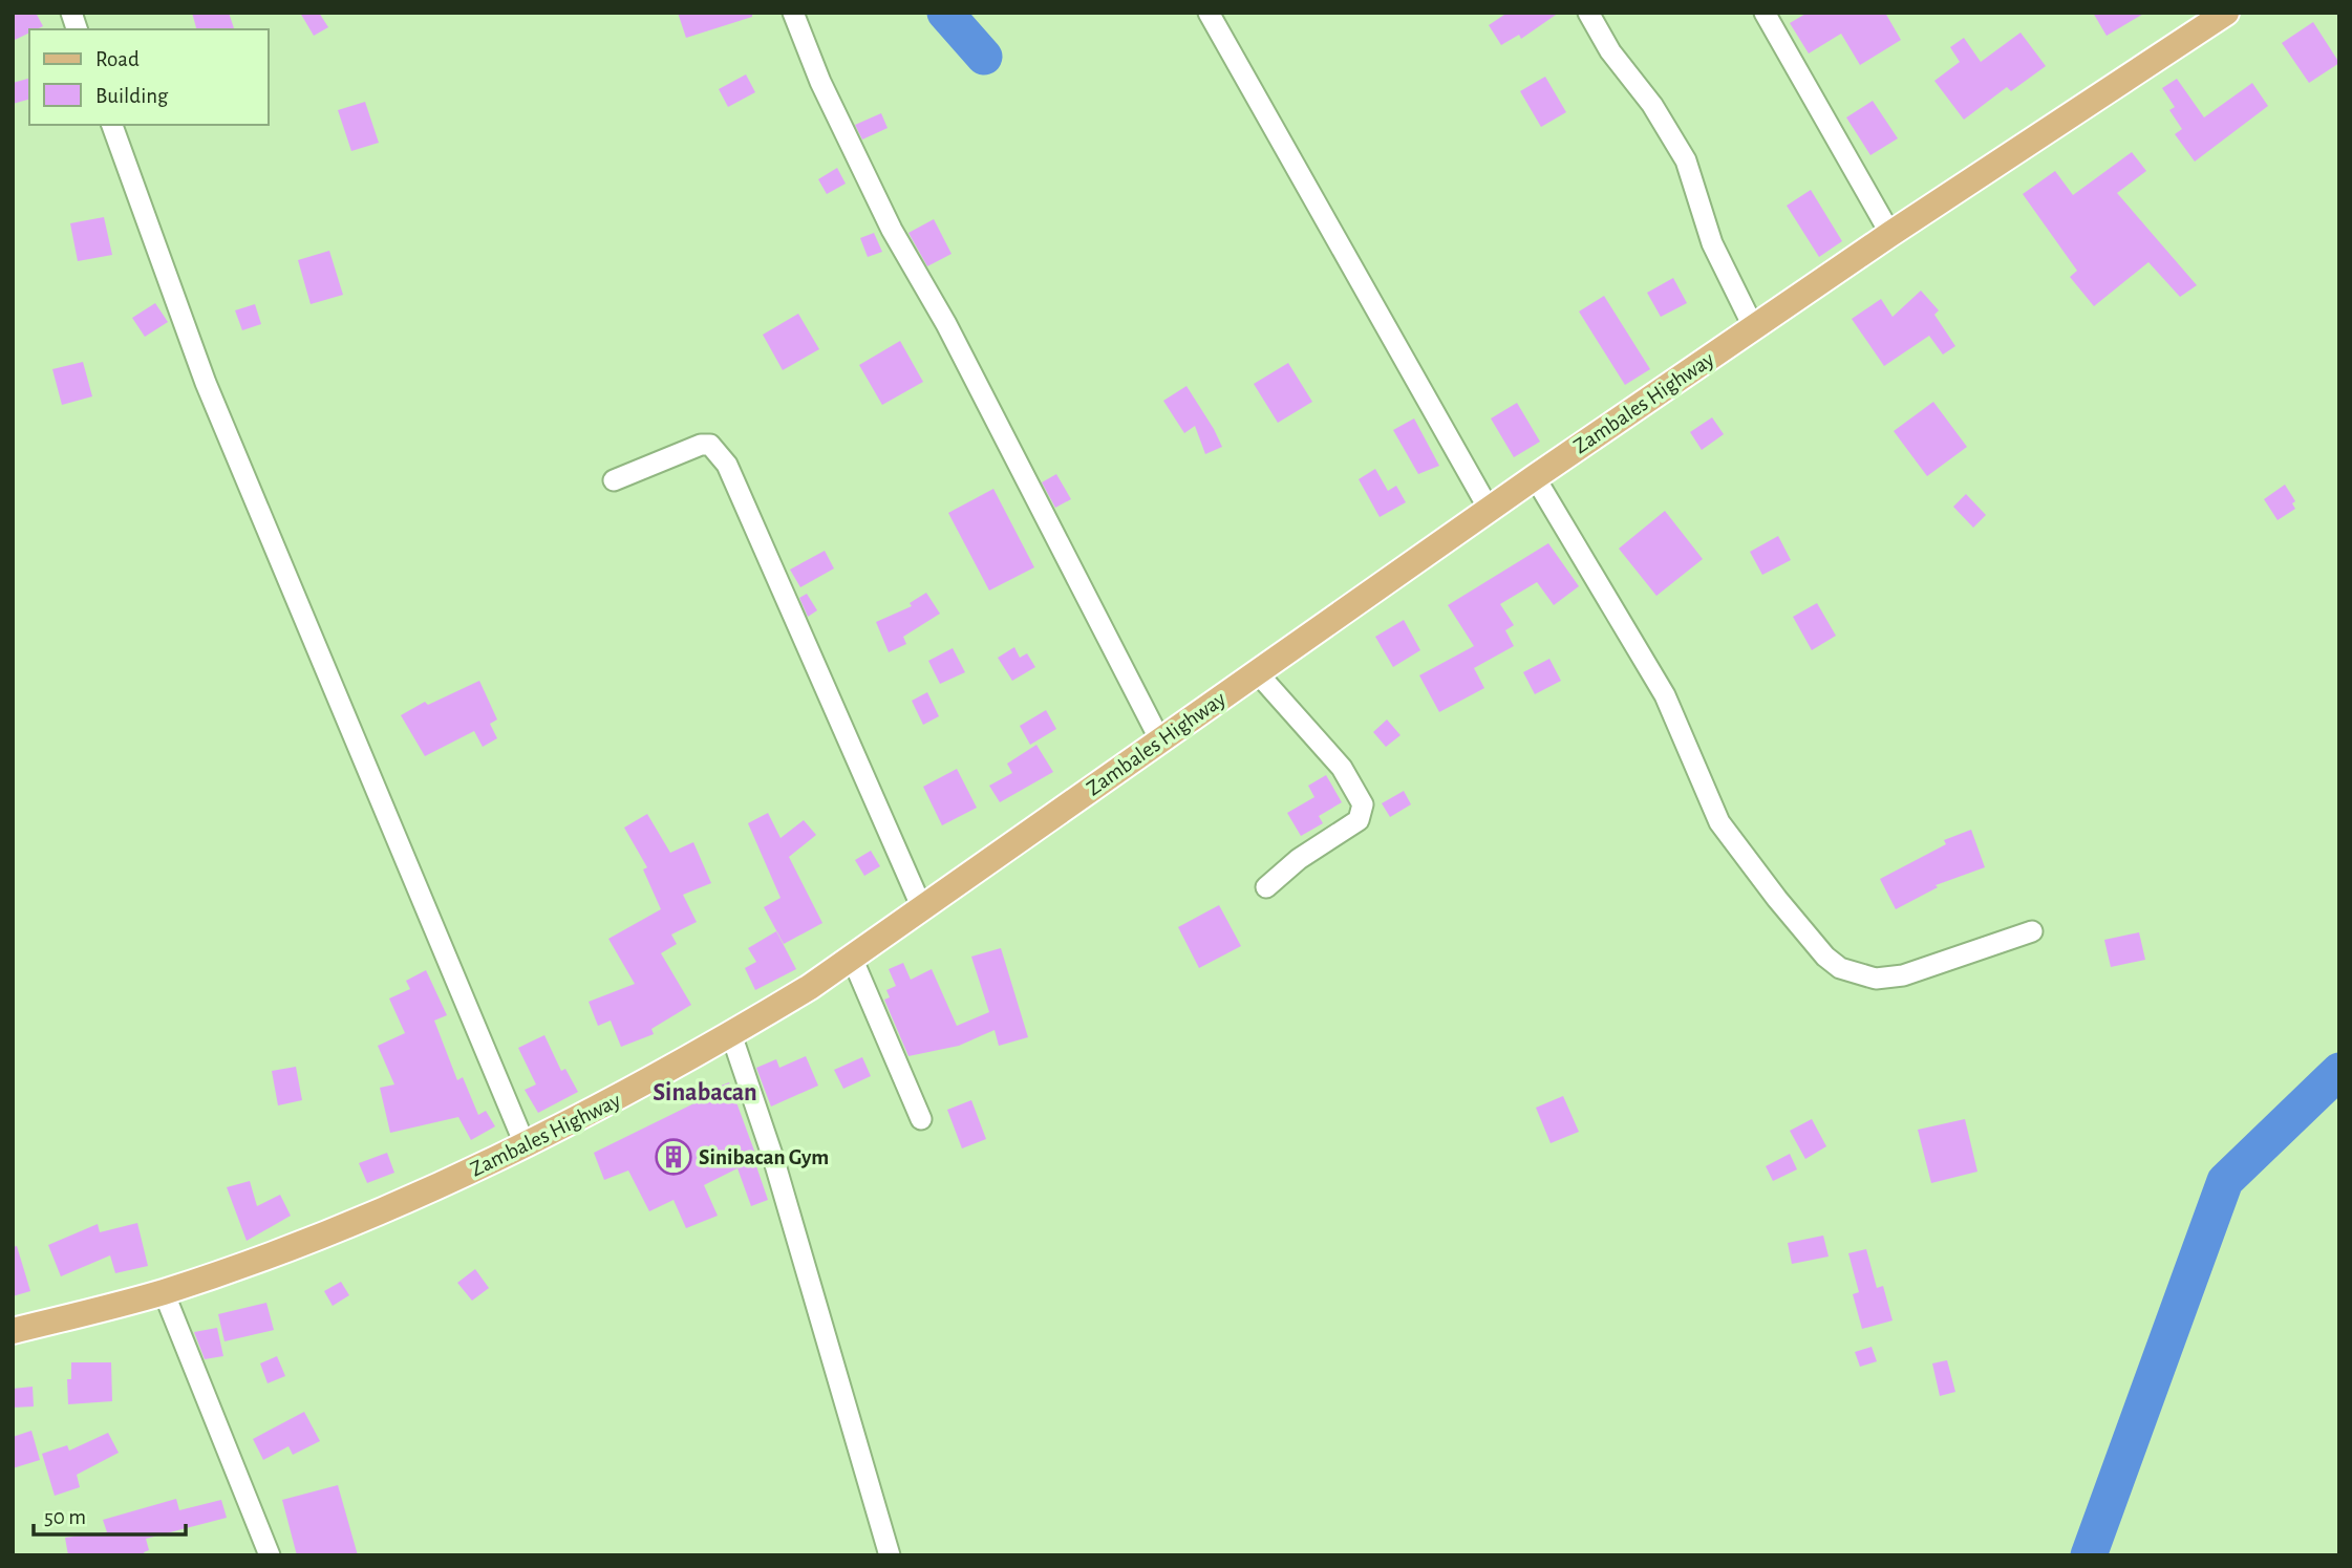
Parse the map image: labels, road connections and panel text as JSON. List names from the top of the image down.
{
  "streets": {
    "main road": ["Zambales Highway"]
  },
  "districts": ["Sinabacan"],
  "places": {
    "building": ["Sinibacan Gym"]
  },
  "legend": ["Road", "Building"],
  "scale_bar": "50 m"
}
